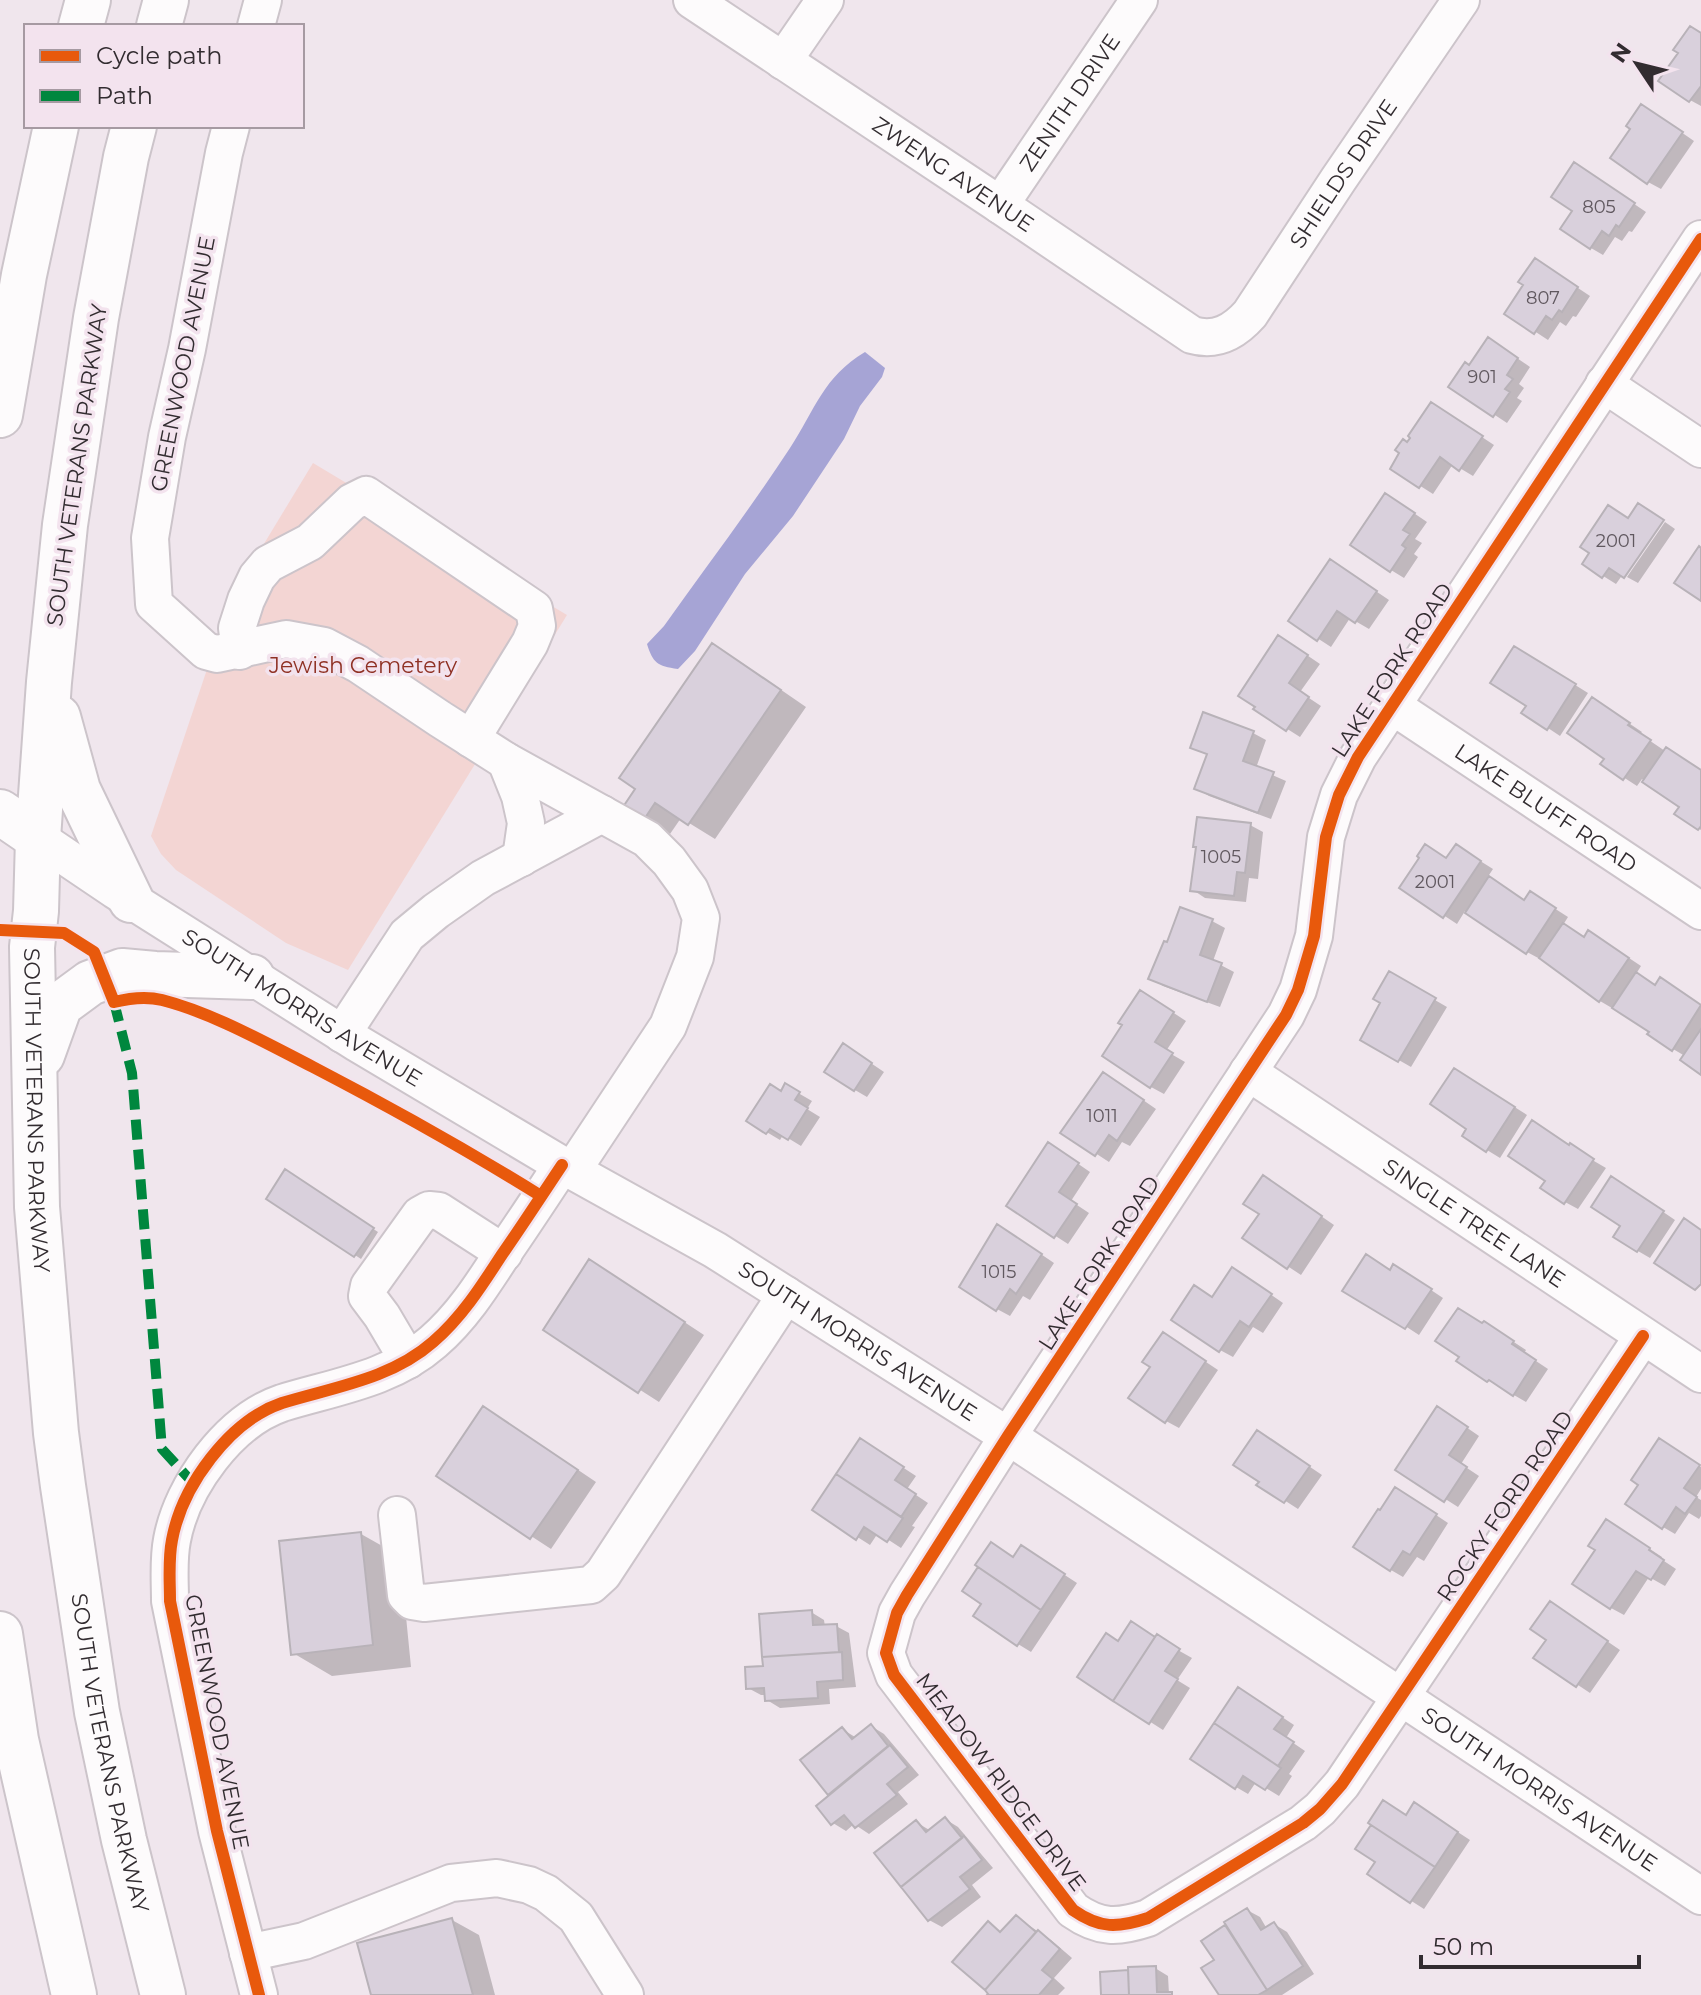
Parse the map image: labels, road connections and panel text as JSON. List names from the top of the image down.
{
  "streets": {
    "main road": ["SOUTH VETERANS PARKWAY", "SOUTH MORRIS AVENUE"],
    "street": [
      "ZENITH DRIVE",
      "ZWENG AVENUE",
      "SHIELDS DRIVE",
      "GREENWOOD AVENUE",
      "LAKE FORK ROAD",
      "LAKE BLUFF ROAD",
      "SINGLE TREE LANE",
      "ROCKY FORD ROAD",
      "MEADOW RIDGE DRIVE"
    ]
  },
  "crossings": [
    ["ZENITH DRIVE", "ZWENG AVENUE"],
    ["ZWENG AVENUE", "SHIELDS DRIVE"],
    ["GREENWOOD AVENUE", "SOUTH MORRIS AVENUE"],
    ["SOUTH VETERANS PARKWAY", "SOUTH MORRIS AVENUE"],
    ["LAKE FORK ROAD", "LAKE BLUFF ROAD"],
    ["LAKE FORK ROAD", "SOUTH MORRIS AVENUE"],
    ["LAKE FORK ROAD", "SINGLE TREE LANE"],
    ["LAKE FORK ROAD", "MEADOW RIDGE DRIVE"],
    ["SOUTH MORRIS AVENUE", "ROCKY FORD ROAD"],
    ["SOUTH MORRIS AVENUE", "MEADOW RIDGE DRIVE"],
    ["SINGLE TREE LANE", "ROCKY FORD ROAD"],
    ["ROCKY FORD ROAD", "MEADOW RIDGE DRIVE"]
  ],
  "parks": ["Jewish Cemetery"],
  "house_numbers": [
    "805",
    "807",
    "901",
    "2001",
    "1005",
    "2001",
    "1011",
    "1015"
  ],
  "legend": ["Cycle path", "Path"],
  "scale_bar": "50 m",
  "north": "top left"
}
